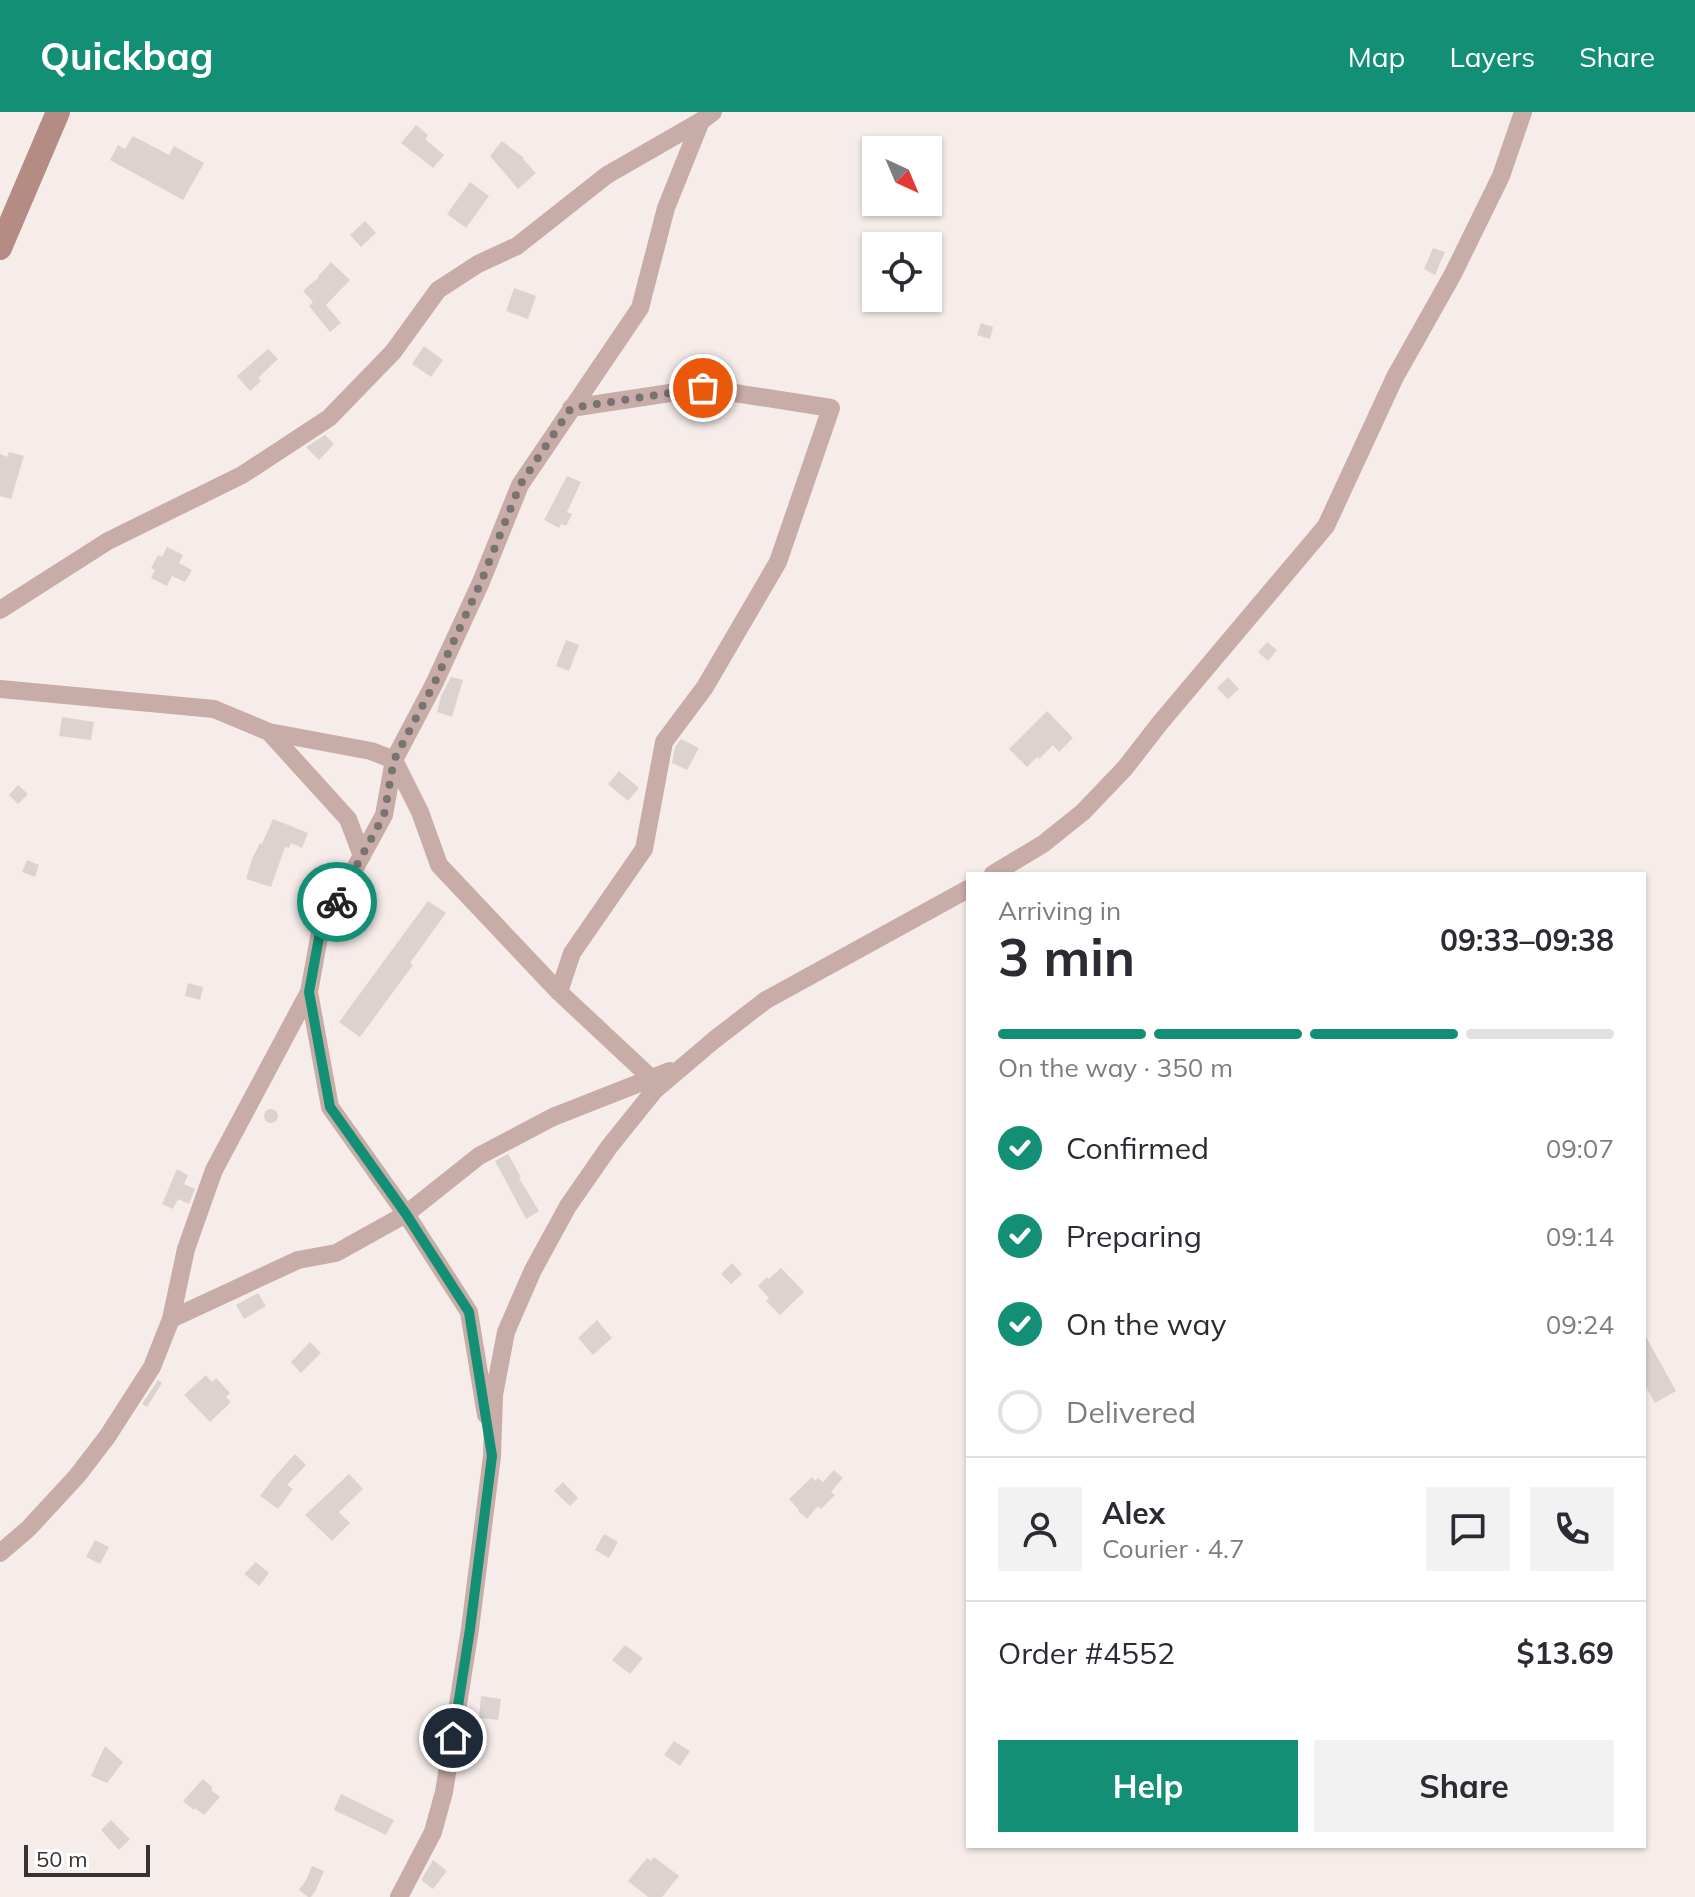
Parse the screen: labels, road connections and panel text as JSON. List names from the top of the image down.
{
  "scale_bar": "50 m",
  "north": "bottom right",
  "page": {
    "header": "Quickbag",
    "nav": ["Map", "Layers", "Share"],
    "heading": ["3 min", "Arriving in", "09:33–09:38"],
    "panel": [
      "Alex",
      "Courier · 4.7",
      "Order #4552",
      "$13.69"
    ],
    "bar": "On the way · 350 m",
    "list": [
      ["Confirmed", "09:07"],
      ["Preparing", "09:14"],
      ["On the way", "09:24"],
      "Delivered"
    ],
    "buttons": ["Help", "Share"],
    "scale": "50 m"
  }
}
